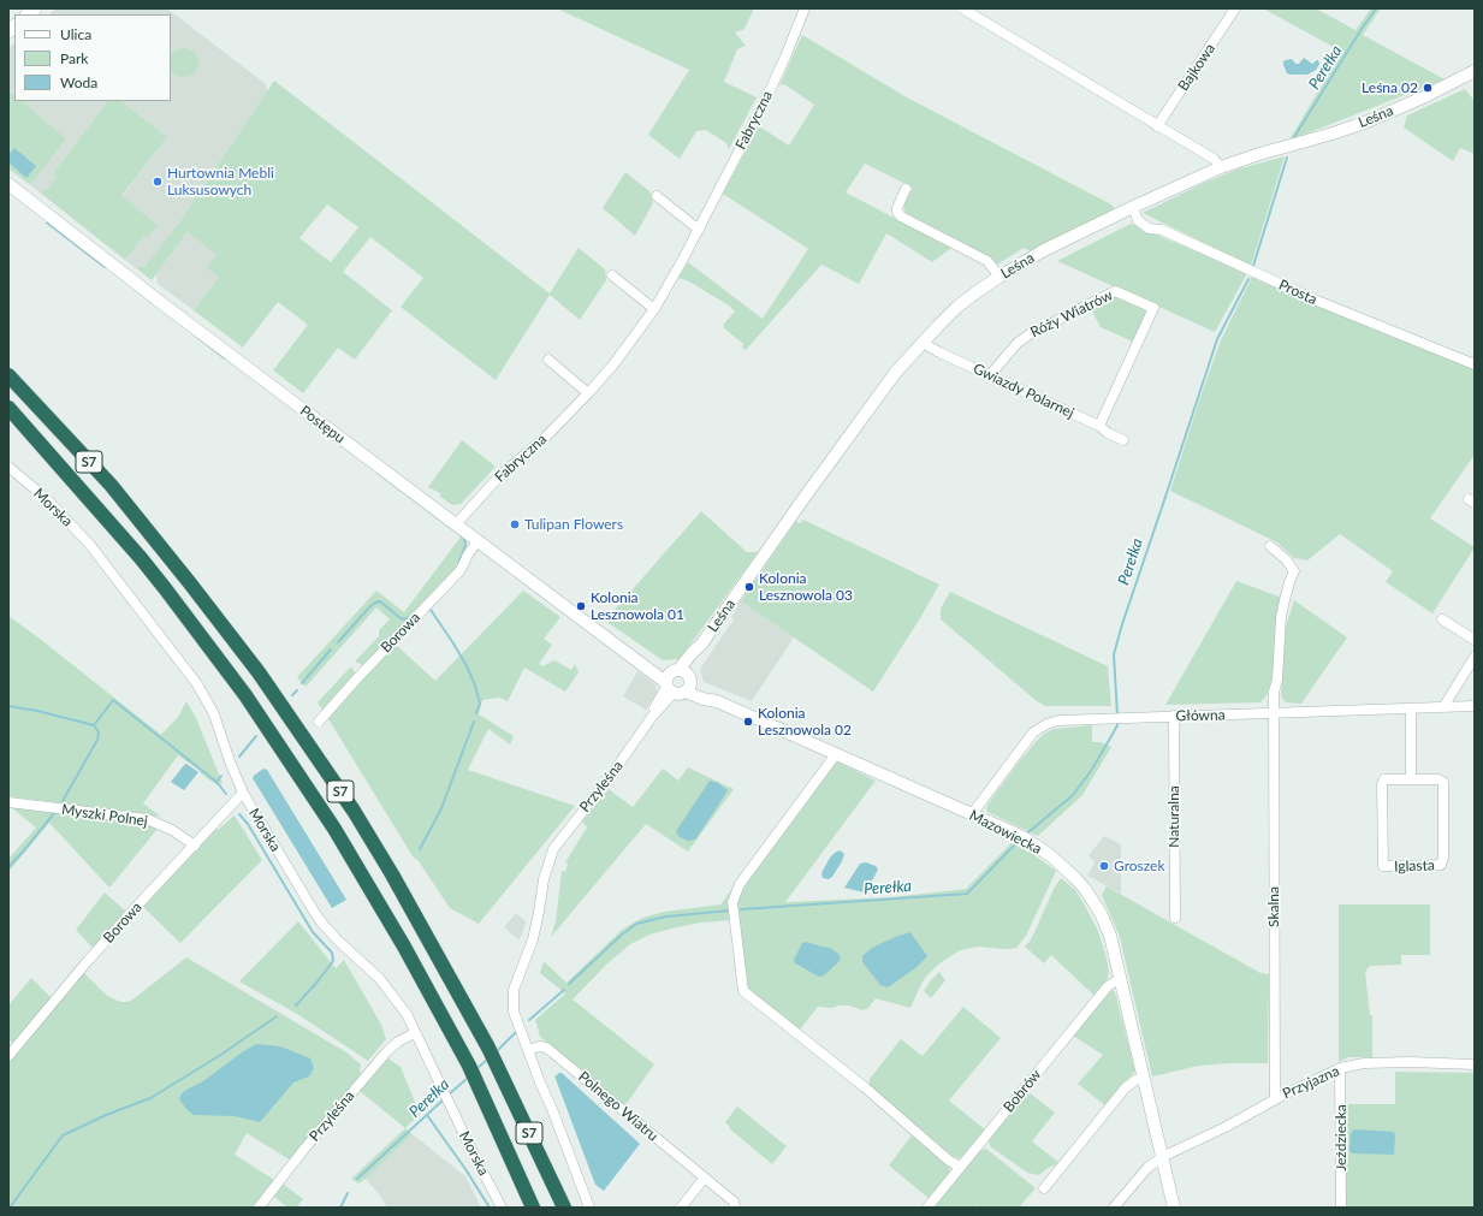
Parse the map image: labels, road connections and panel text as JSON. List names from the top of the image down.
{
  "streets": {
    "highway": ["S7"],
    "street": [
      "Bajkowa",
      "Leśna",
      "Fabryczna",
      "Prosta",
      "Róży Wiatrów",
      "Gwiazdy Polarnej",
      "Postępu",
      "Morska",
      "Borowa",
      "Główna",
      "Przyleśna",
      "Myszki Polnej",
      "Naturalna",
      "Mazowiecka",
      "Iglasta",
      "Skalna",
      "Przyjazna",
      "Bobrów",
      "Polnego Wiatru",
      "Jeździecka"
    ]
  },
  "crossings": [
    ["Leśna", "Prosta"],
    ["Leśna", "Gwiazdy Polarnej"],
    ["Leśna", "Postępu"],
    ["Leśna", "Przyleśna"],
    ["Leśna", "Mazowiecka"],
    ["Fabryczna", "Postępu"],
    ["Róży Wiatrów", "Gwiazdy Polarnej"],
    ["Postępu", "Borowa"],
    ["Postępu", "Przyleśna"],
    ["Postępu", "Mazowiecka"],
    ["Morska", "Borowa"],
    ["Morska", "Przyleśna"],
    ["Borowa", "Myszki Polnej"],
    ["Główna", "Naturalna"],
    ["Główna", "Mazowiecka"],
    ["Główna", "Skalna"],
    ["Przyleśna", "Mazowiecka"],
    ["Przyleśna", "Polnego Wiatru"],
    ["Mazowiecka", "Przyjazna"],
    ["Mazowiecka", "Bobrów"],
    ["Skalna", "Przyjazna"],
    ["Przyjazna", "Jeździecka"]
  ],
  "water": ["Perełka"],
  "places": [
    "Leśna 02",
    "Hurtownia Mebli Luksusowych",
    "Tulipan Flowers",
    "Kolonia Lesznowola 03",
    "Kolonia Lesznowola 01",
    "Kolonia Lesznowola 02",
    "Groszek"
  ],
  "legend": ["Ulica", "Park", "Woda"]
}
